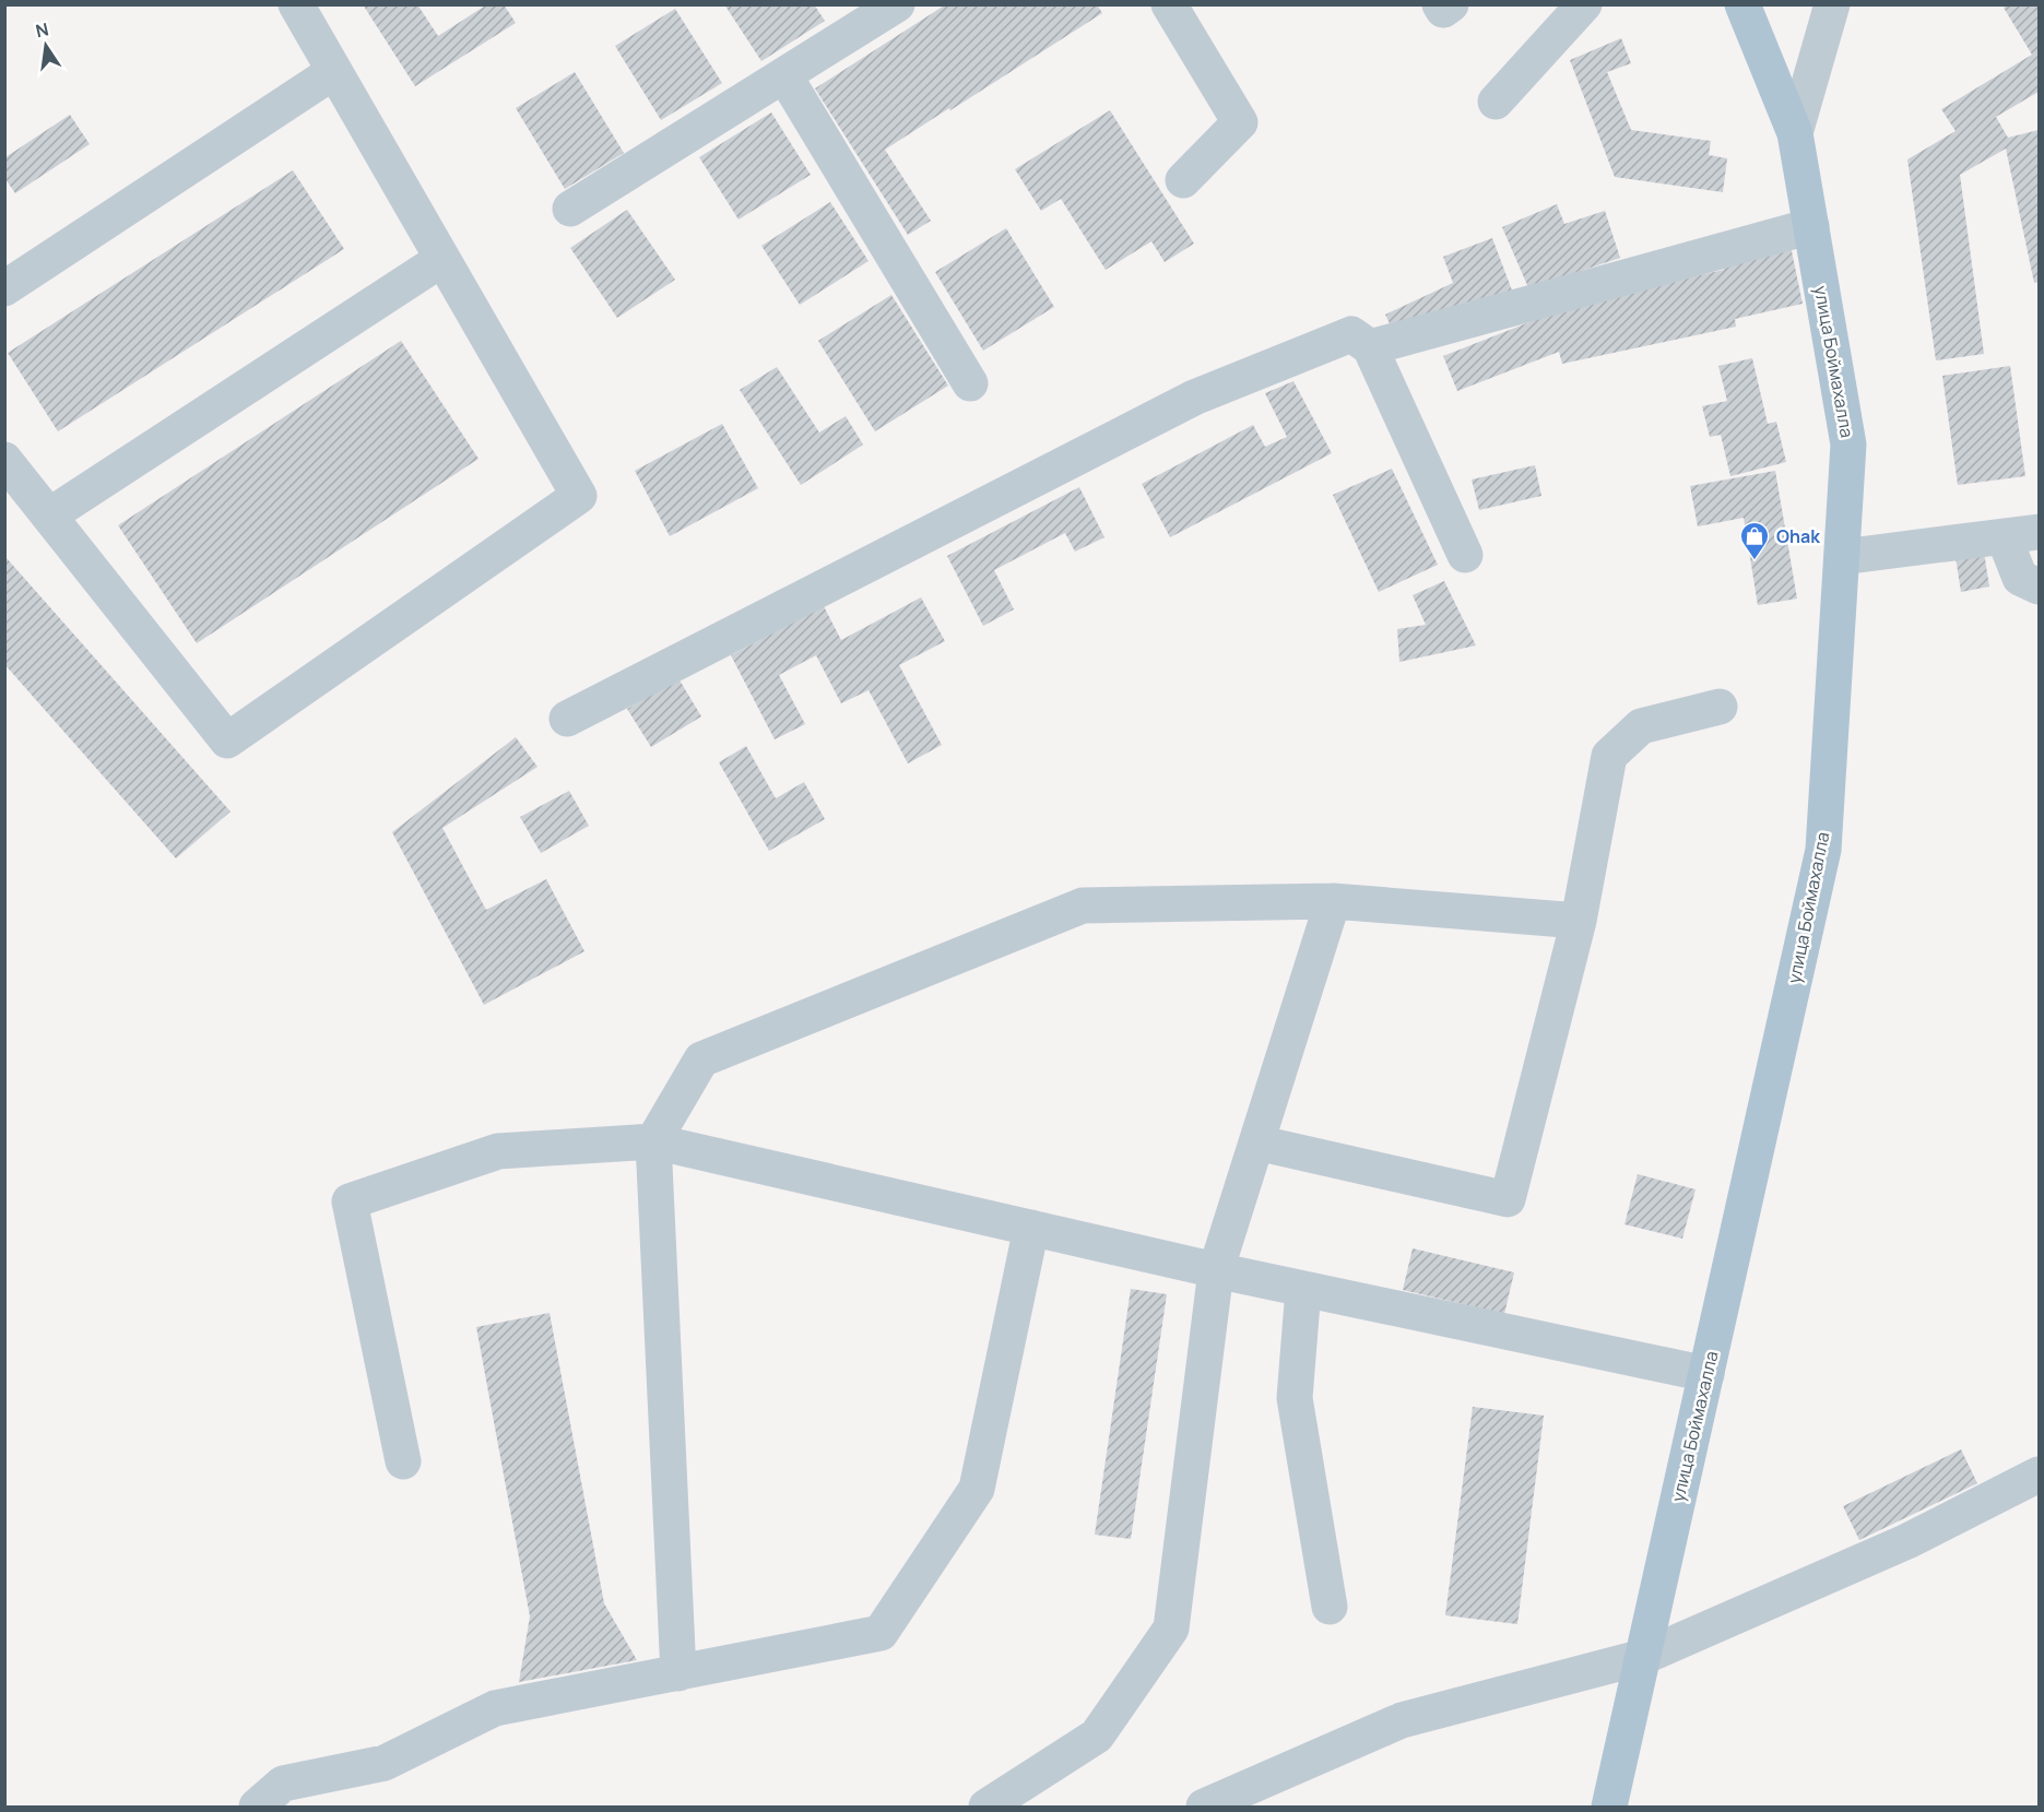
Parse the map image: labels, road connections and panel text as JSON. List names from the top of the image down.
{
  "streets": {
    "main road": ["улица Боймахалла"]
  },
  "places": {
    "shop": ["Ohak"]
  },
  "north": "top"
}
